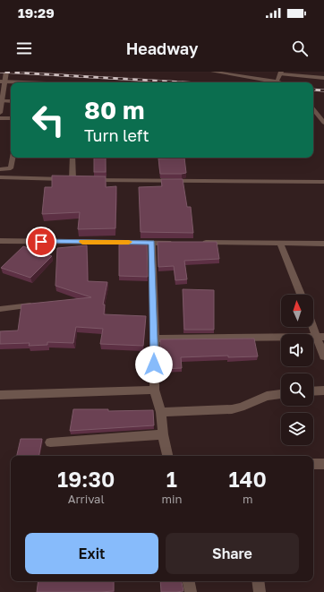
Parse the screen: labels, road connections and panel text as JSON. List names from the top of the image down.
{
  "north": "top",
  "page": {
    "status": "19:29",
    "header": "Headway",
    "turn": ["80 m", "Turn left"],
    "eta": [
      "19:30",
      "Arrival",
      "1",
      "min",
      "140",
      "m"
    ],
    "buttons": ["Exit", "Share"]
  }
}
